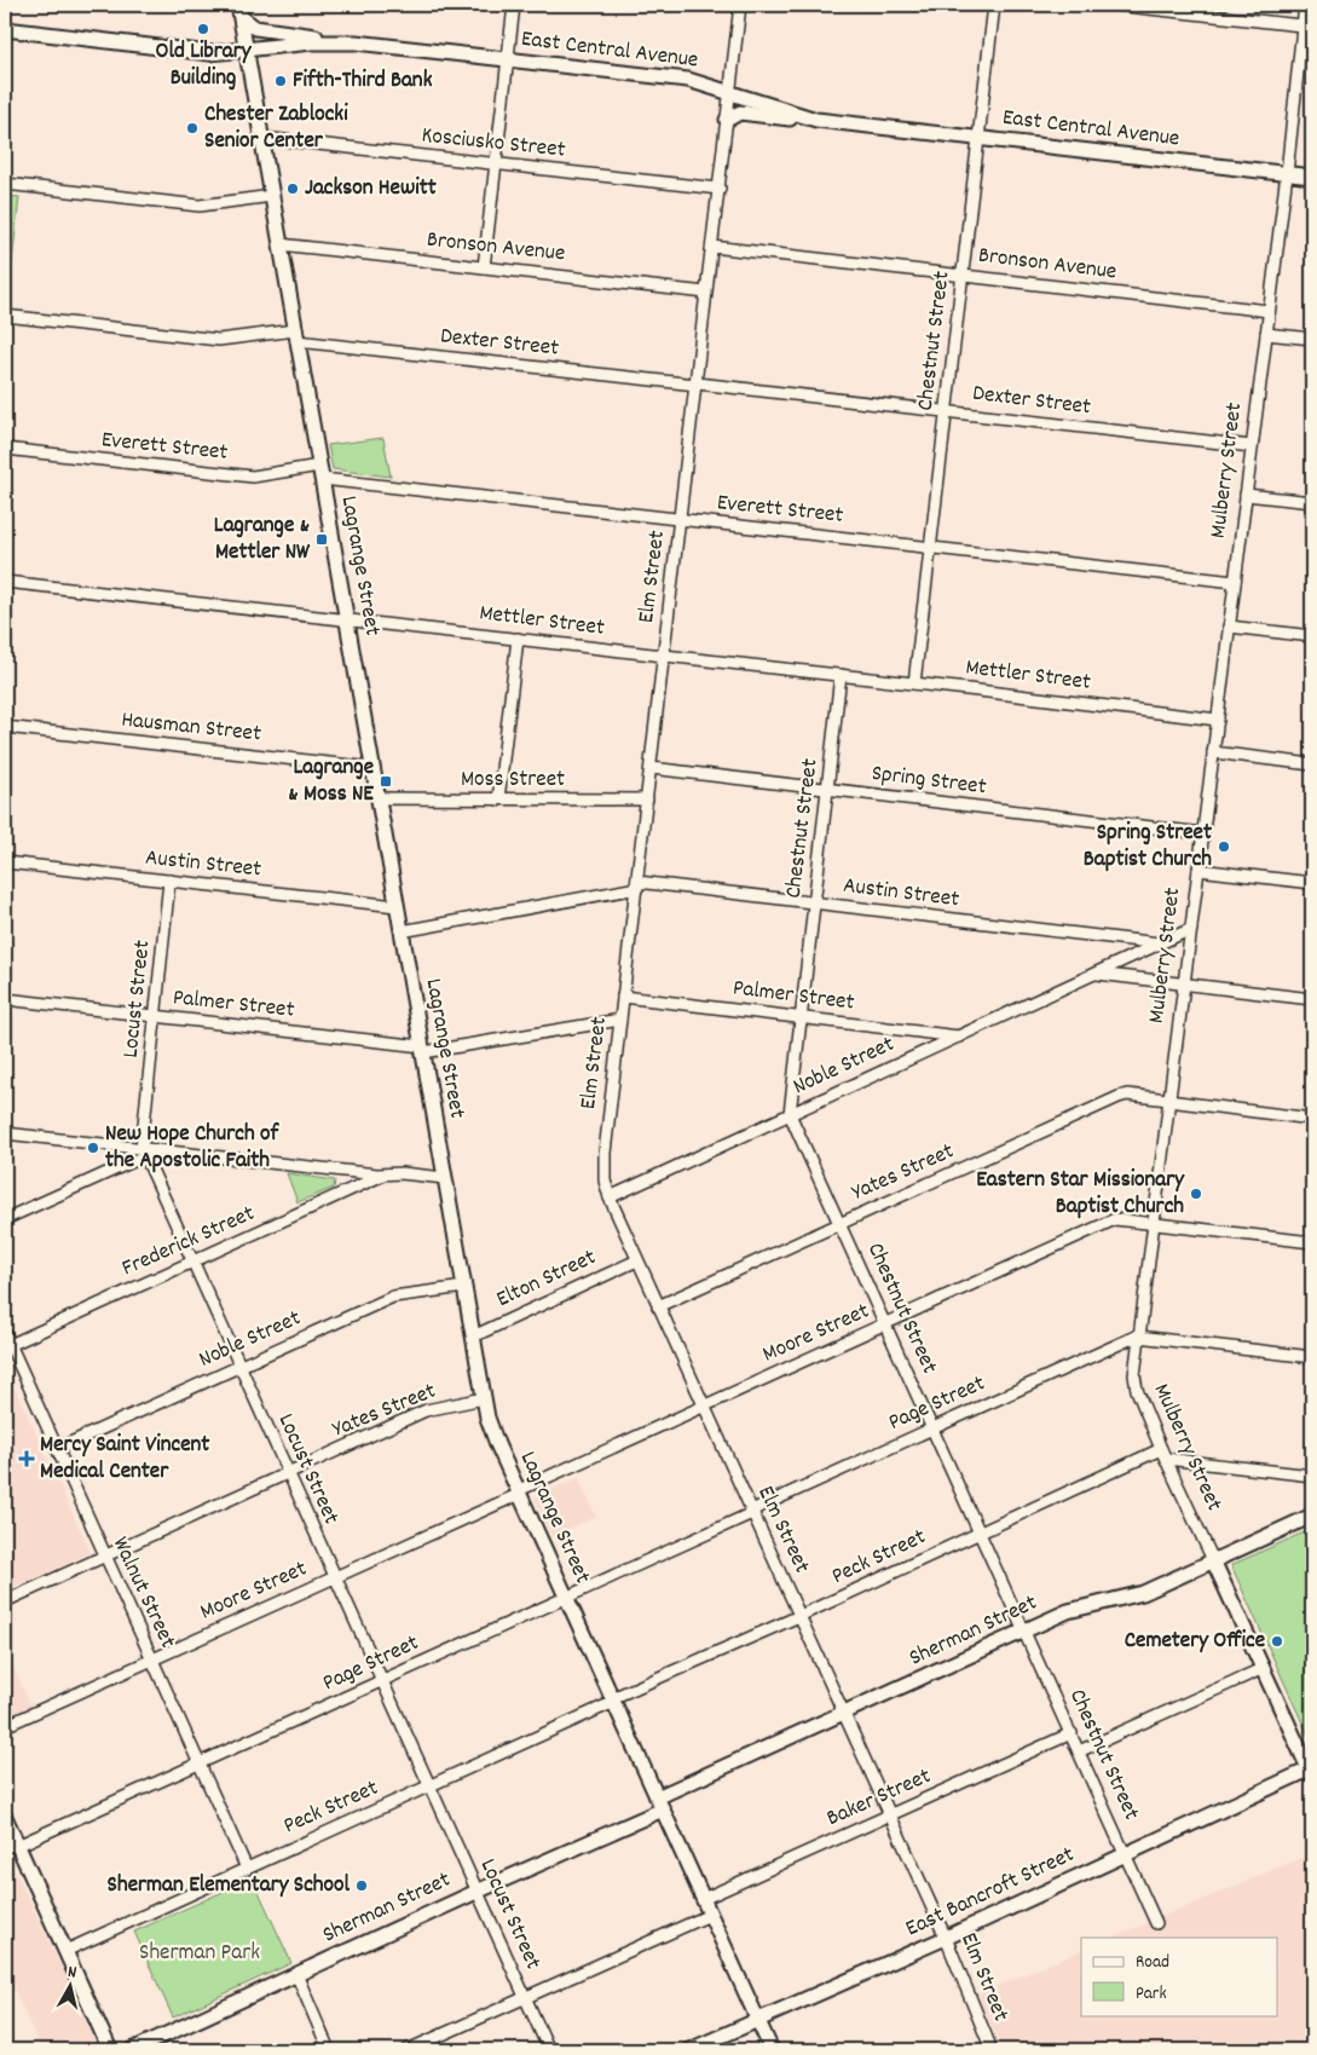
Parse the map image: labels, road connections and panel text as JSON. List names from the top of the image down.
{
  "streets": {
    "street": [
      "East Central Avenue",
      "Kosciusko Street",
      "Bronson Avenue",
      "Chestnut Street",
      "Dexter Street",
      "Everett Street",
      "Mulberry Street",
      "Lagrange Street",
      "Elm Street",
      "Mettler Street",
      "Hausman Street",
      "Moss Street",
      "Spring Street",
      "Austin Street",
      "Palmer Street",
      "Locust Street",
      "Noble Street",
      "Yates Street",
      "Frederick Street",
      "Elton Street",
      "Moore Street",
      "Page Street",
      "Peck Street",
      "Walnut Street",
      "Sherman Street",
      "Baker Street",
      "East Bancroft Street"
    ]
  },
  "crossings": [
    ["East Central Avenue", "Chestnut Street"],
    ["East Central Avenue", "Mulberry Street"],
    ["East Central Avenue", "Lagrange Street"],
    ["East Central Avenue", "Elm Street"],
    ["Kosciusko Street", "Lagrange Street"],
    ["Kosciusko Street", "Elm Street"],
    ["Bronson Avenue", "Chestnut Street"],
    ["Bronson Avenue", "Mulberry Street"],
    ["Bronson Avenue", "Lagrange Street"],
    ["Bronson Avenue", "Elm Street"],
    ["Chestnut Street", "Dexter Street"],
    ["Chestnut Street", "Everett Street"],
    ["Chestnut Street", "Mettler Street"],
    ["Chestnut Street", "Spring Street"],
    ["Chestnut Street", "Austin Street"],
    ["Chestnut Street", "Palmer Street"],
    ["Chestnut Street", "Noble Street"],
    ["Chestnut Street", "Yates Street"],
    ["Chestnut Street", "Moore Street"],
    ["Chestnut Street", "Page Street"],
    ["Chestnut Street", "Peck Street"],
    ["Chestnut Street", "Sherman Street"],
    ["Chestnut Street", "Baker Street"],
    ["Chestnut Street", "East Bancroft Street"],
    ["Dexter Street", "Mulberry Street"],
    ["Dexter Street", "Lagrange Street"],
    ["Dexter Street", "Elm Street"],
    ["Everett Street", "Mulberry Street"],
    ["Everett Street", "Lagrange Street"],
    ["Everett Street", "Elm Street"],
    ["Mulberry Street", "Mettler Street"],
    ["Mulberry Street", "Spring Street"],
    ["Mulberry Street", "Noble Street"],
    ["Mulberry Street", "Yates Street"],
    ["Mulberry Street", "Moore Street"],
    ["Mulberry Street", "Page Street"],
    ["Mulberry Street", "Peck Street"],
    ["Mulberry Street", "Sherman Street"],
    ["Mulberry Street", "East Bancroft Street"],
    ["Lagrange Street", "Mettler Street"],
    ["Lagrange Street", "Hausman Street"],
    ["Lagrange Street", "Moss Street"],
    ["Lagrange Street", "Austin Street"],
    ["Lagrange Street", "Palmer Street"],
    ["Lagrange Street", "Noble Street"],
    ["Lagrange Street", "Yates Street"],
    ["Lagrange Street", "Elton Street"],
    ["Lagrange Street", "Moore Street"],
    ["Lagrange Street", "Page Street"],
    ["Lagrange Street", "Peck Street"],
    ["Lagrange Street", "Sherman Street"],
    ["Lagrange Street", "Baker Street"],
    ["Lagrange Street", "East Bancroft Street"],
    ["Elm Street", "Mettler Street"],
    ["Elm Street", "Moss Street"],
    ["Elm Street", "Spring Street"],
    ["Elm Street", "Austin Street"],
    ["Elm Street", "Palmer Street"],
    ["Elm Street", "Noble Street"],
    ["Elm Street", "Yates Street"],
    ["Elm Street", "Elton Street"],
    ["Elm Street", "Moore Street"],
    ["Elm Street", "Page Street"],
    ["Elm Street", "Peck Street"],
    ["Elm Street", "Sherman Street"],
    ["Elm Street", "Baker Street"],
    ["Elm Street", "East Bancroft Street"],
    ["Austin Street", "Locust Street"],
    ["Austin Street", "Noble Street"],
    ["Palmer Street", "Locust Street"],
    ["Palmer Street", "Noble Street"],
    ["Locust Street", "Noble Street"],
    ["Locust Street", "Yates Street"],
    ["Locust Street", "Frederick Street"],
    ["Locust Street", "Moore Street"],
    ["Locust Street", "Page Street"],
    ["Locust Street", "Peck Street"],
    ["Locust Street", "Sherman Street"],
    ["Noble Street", "Walnut Street"],
    ["Yates Street", "Walnut Street"],
    ["Frederick Street", "Walnut Street"],
    ["Moore Street", "Walnut Street"],
    ["Page Street", "Walnut Street"],
    ["Peck Street", "Walnut Street"]
  ],
  "parks": ["Sherman Park"],
  "places": {
    "other": [
      "Old Library Building",
      "Fifth-Third Bank",
      "Chester Zablocki Senior Center",
      "Jackson Hewitt",
      "Spring Street Baptist Church",
      "New Hope Church of the Apostolic Faith",
      "Eastern Star Missionary Baptist Church",
      "Cemetery Office",
      "Sherman Elementary School"
    ],
    "transit": ["Lagrange & Mettler NW", "Lagrange & Moss NE"],
    "health": ["Mercy Saint Vincent Medical Center"]
  },
  "legend": ["Road", "Park"],
  "north": "top"
}
